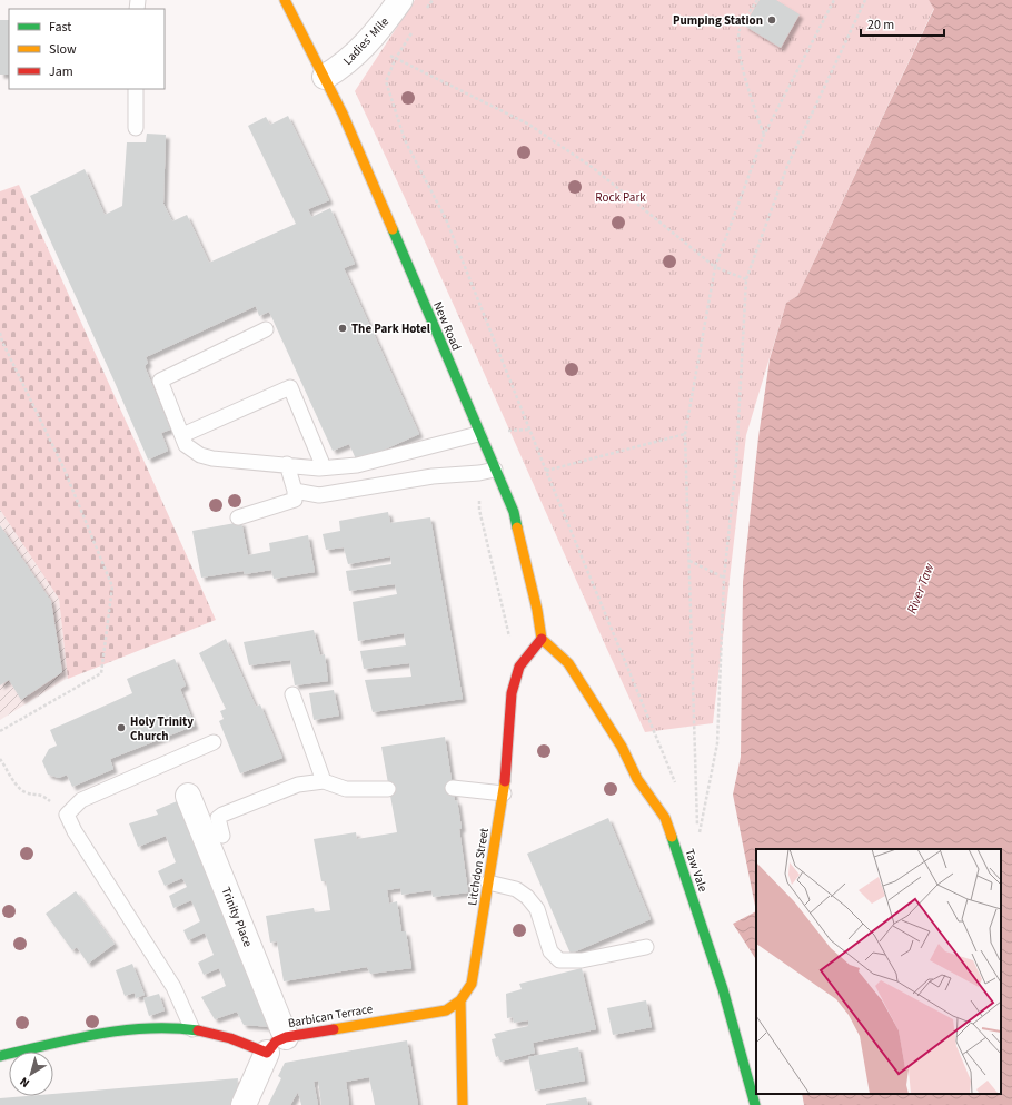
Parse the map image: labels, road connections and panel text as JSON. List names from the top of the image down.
{
  "streets": {
    "street": [
      "Ladies' Mile",
      "New Road",
      "Litchdon Street",
      "Taw Vale",
      "Trinity Place",
      "Barbican Terrace"
    ]
  },
  "crossings": [
    ["Ladies' Mile", "New Road"],
    ["New Road", "Litchdon Street"],
    ["New Road", "Taw Vale"],
    ["Litchdon Street", "Taw Vale"],
    ["Litchdon Street", "Barbican Terrace"],
    ["Trinity Place", "Barbican Terrace"]
  ],
  "water": ["River Taw"],
  "parks": ["Rock Park"],
  "places": ["Pumping Station", "The Park Hotel", "Holy Trinity Church"],
  "legend": ["Fast", "Slow", "Jam"],
  "scale_bar": "20 m",
  "north": "bottom left"
}
